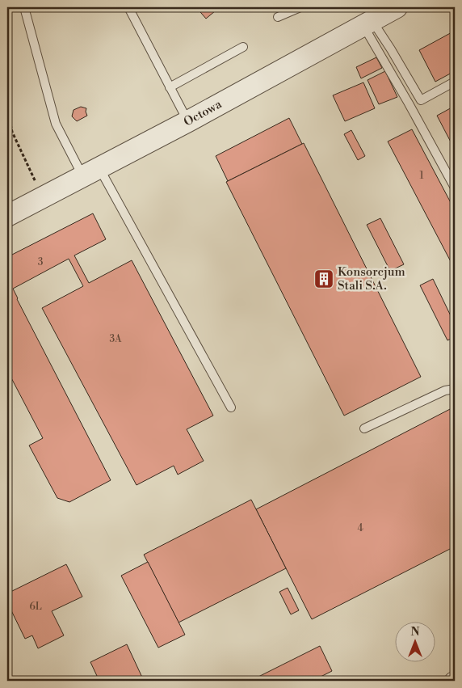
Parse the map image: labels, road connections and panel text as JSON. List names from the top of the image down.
{
  "streets": {
    "street": ["Octowa"]
  },
  "places": {
    "building": ["Konsorcjum Stali S.A."]
  },
  "house_numbers": [
    "1",
    "3",
    "3A",
    "4",
    "6L"
  ],
  "north": "top"
}
